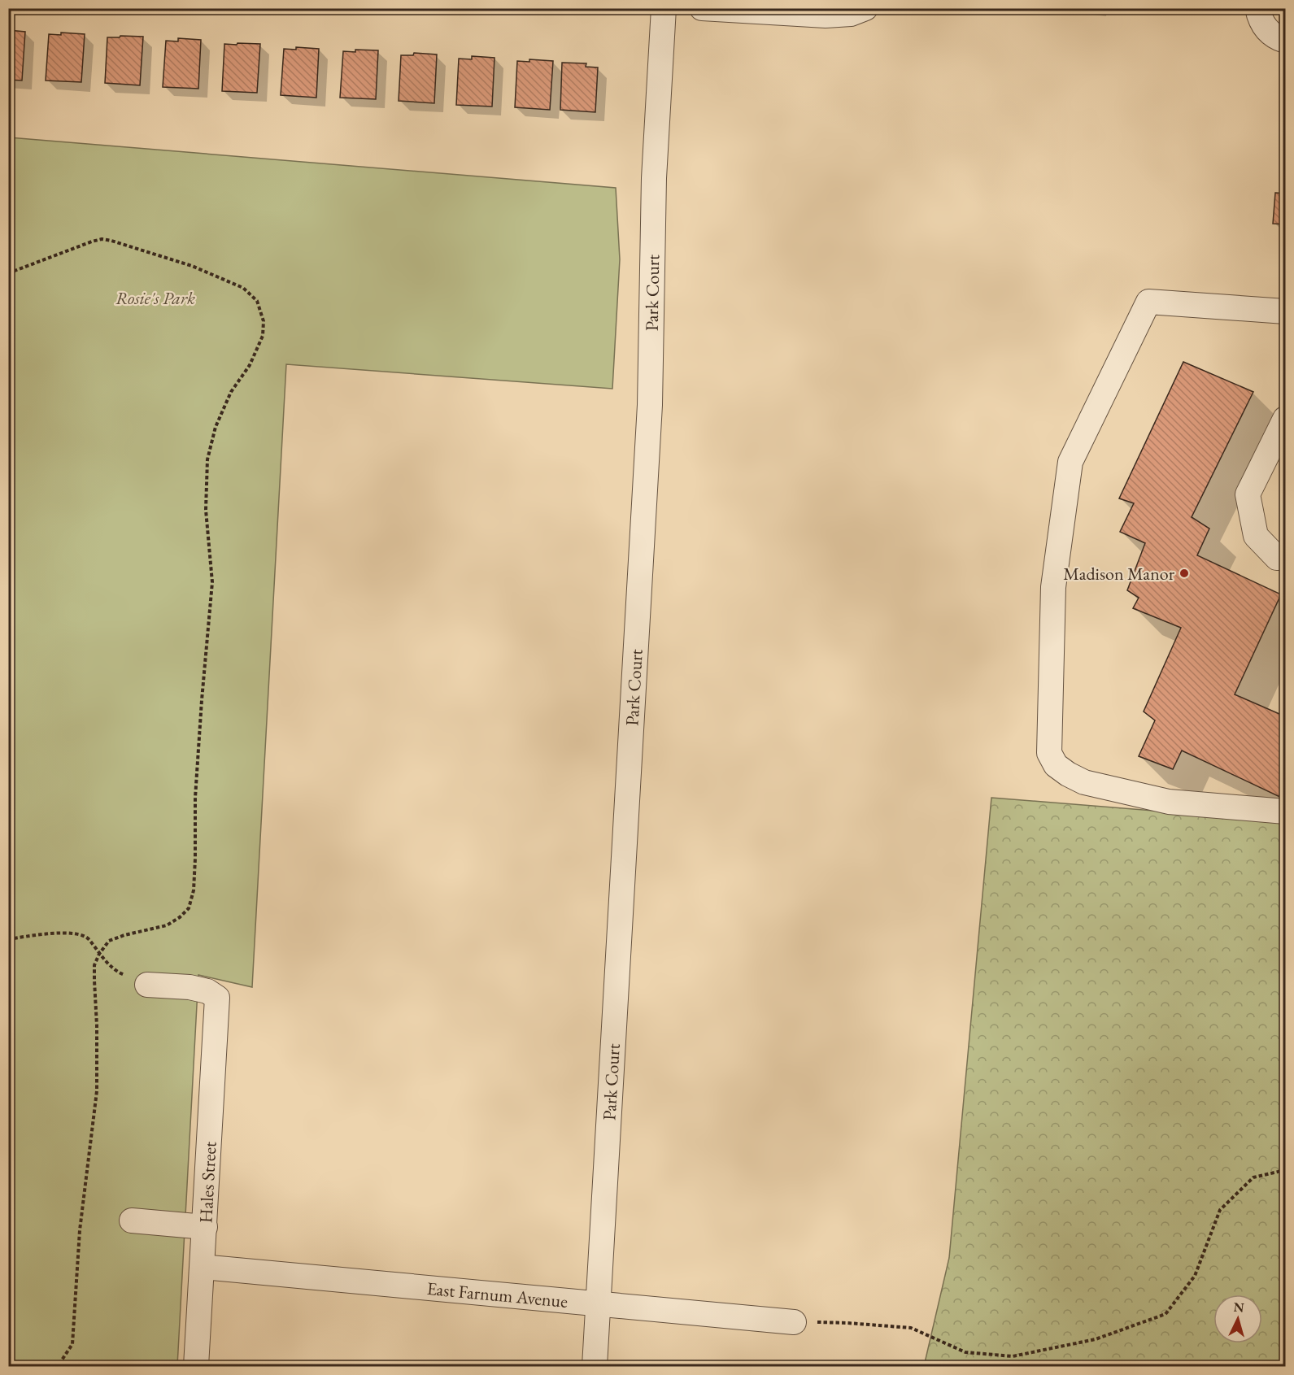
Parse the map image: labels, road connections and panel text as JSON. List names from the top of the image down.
{
  "streets": {
    "street": ["Park Court", "Hales Street", "East Farnum Avenue"]
  },
  "crossings": [
    ["Park Court", "East Farnum Avenue"],
    ["Hales Street", "East Farnum Avenue"]
  ],
  "parks": ["Rosie's Park"],
  "places": ["Madison Manor"],
  "north": "top"
}
